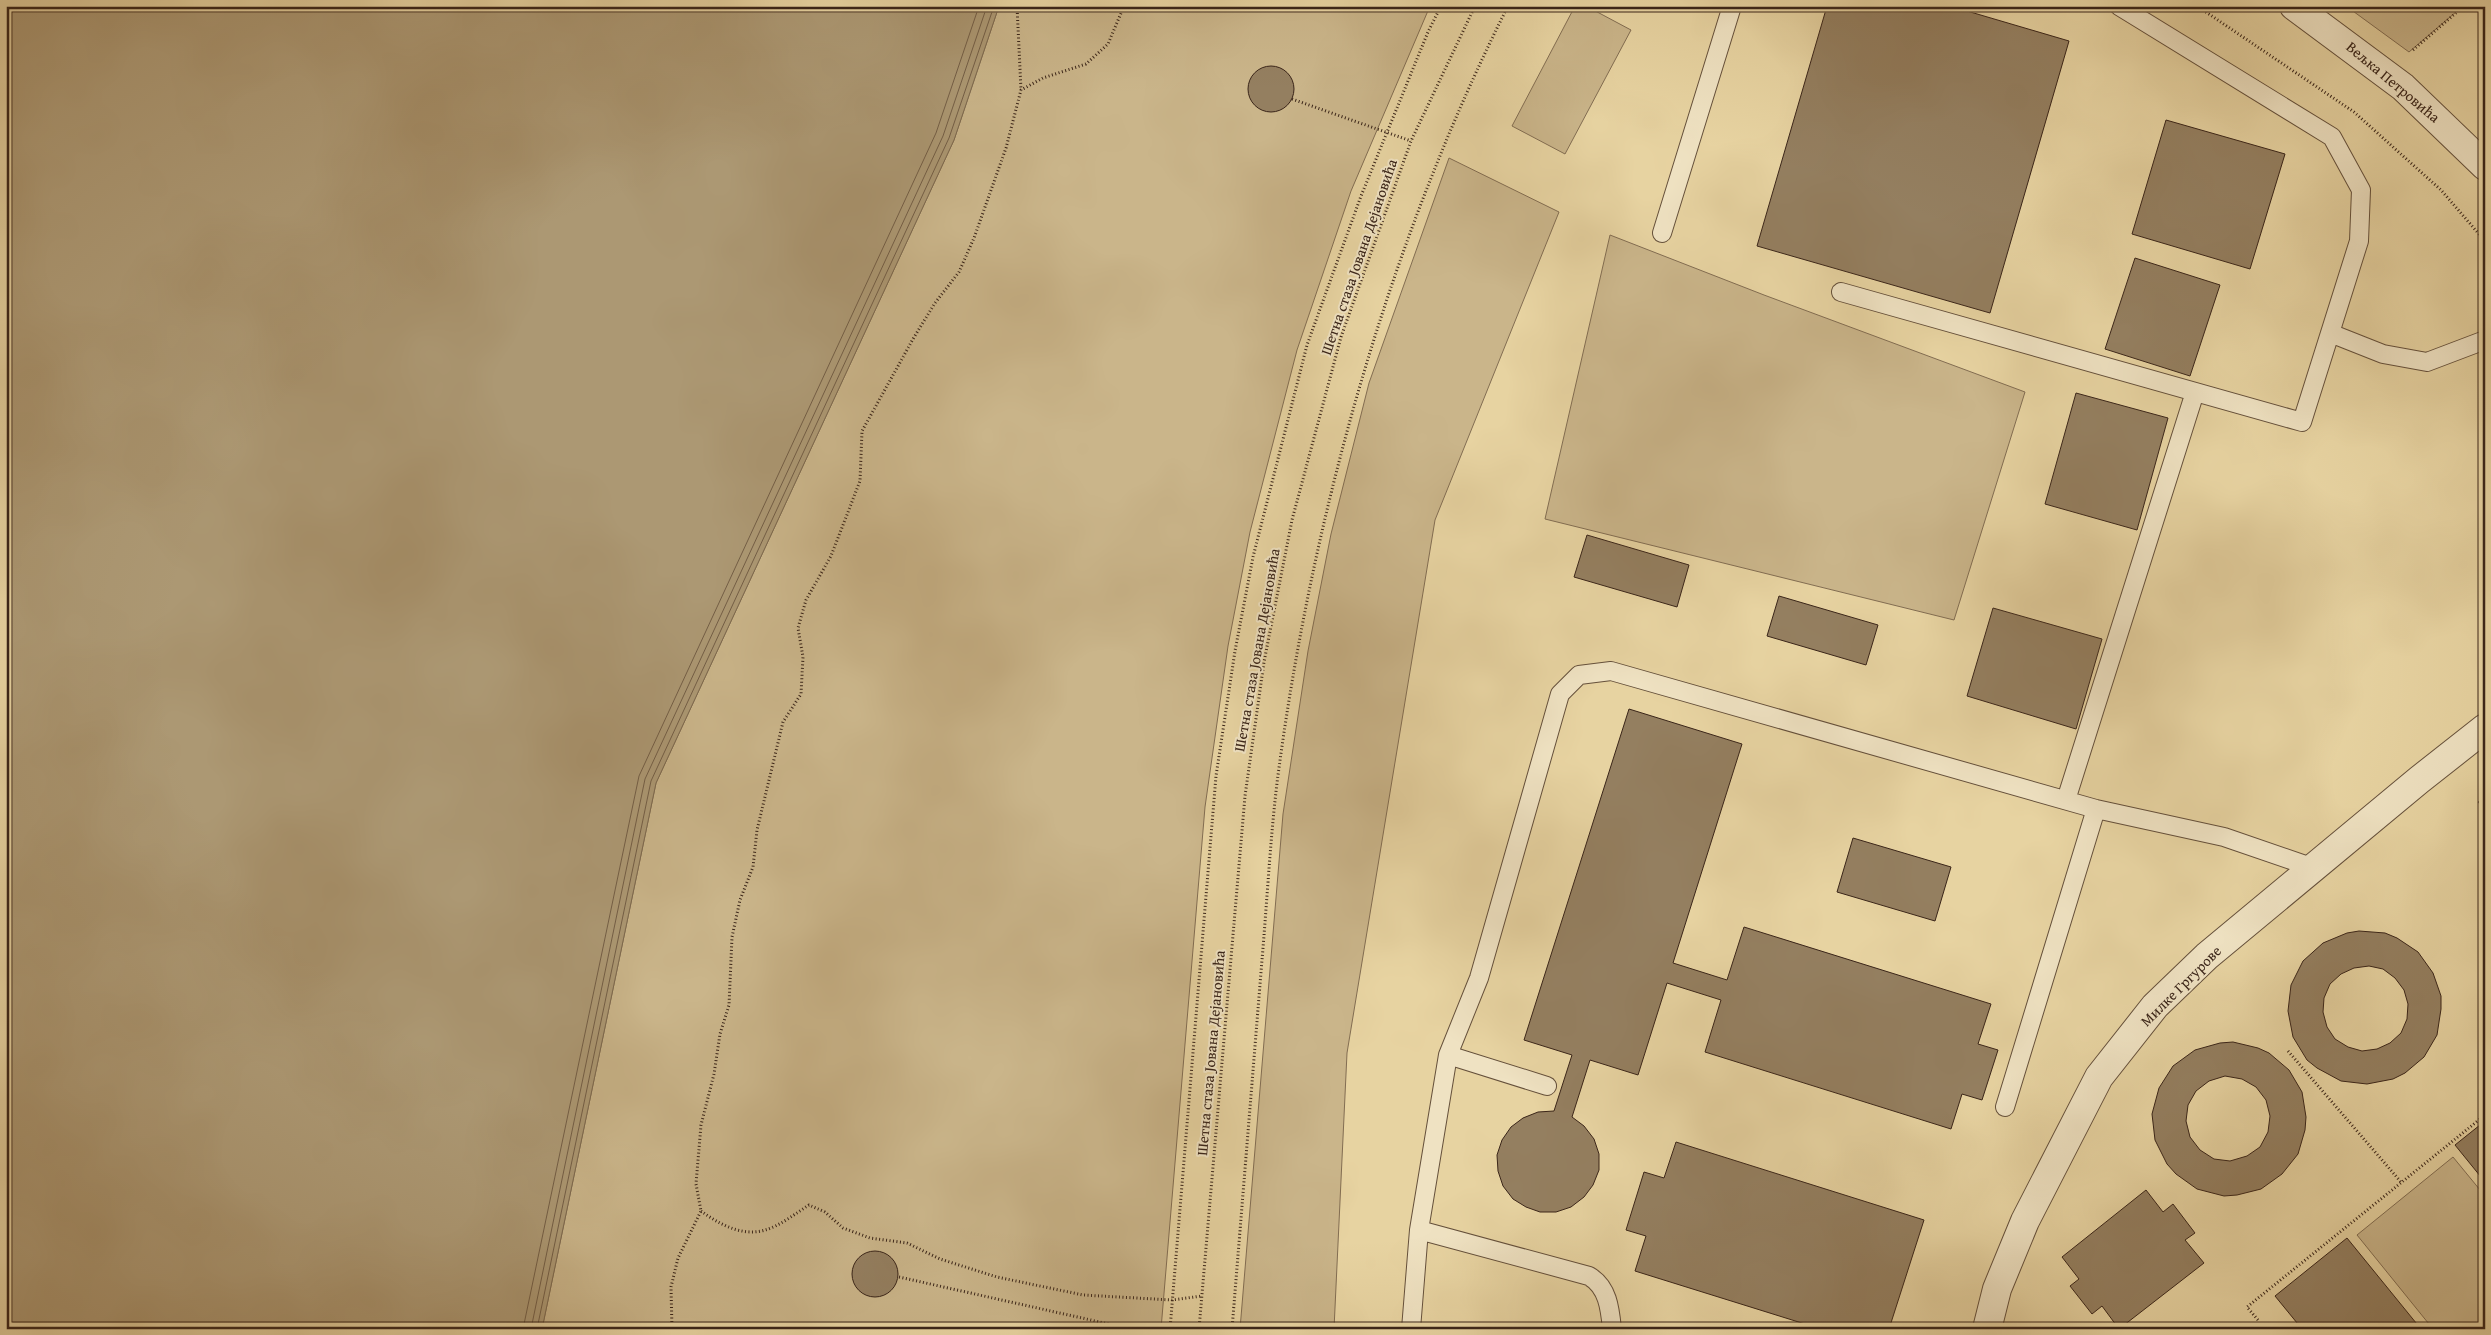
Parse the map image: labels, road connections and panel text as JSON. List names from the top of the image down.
{
  "streets": {
    "street": ["Вељка Петровића", "Милке Гргурове"],
    "path": ["Шетна стаза Јована Дејановића"]
  }
}
